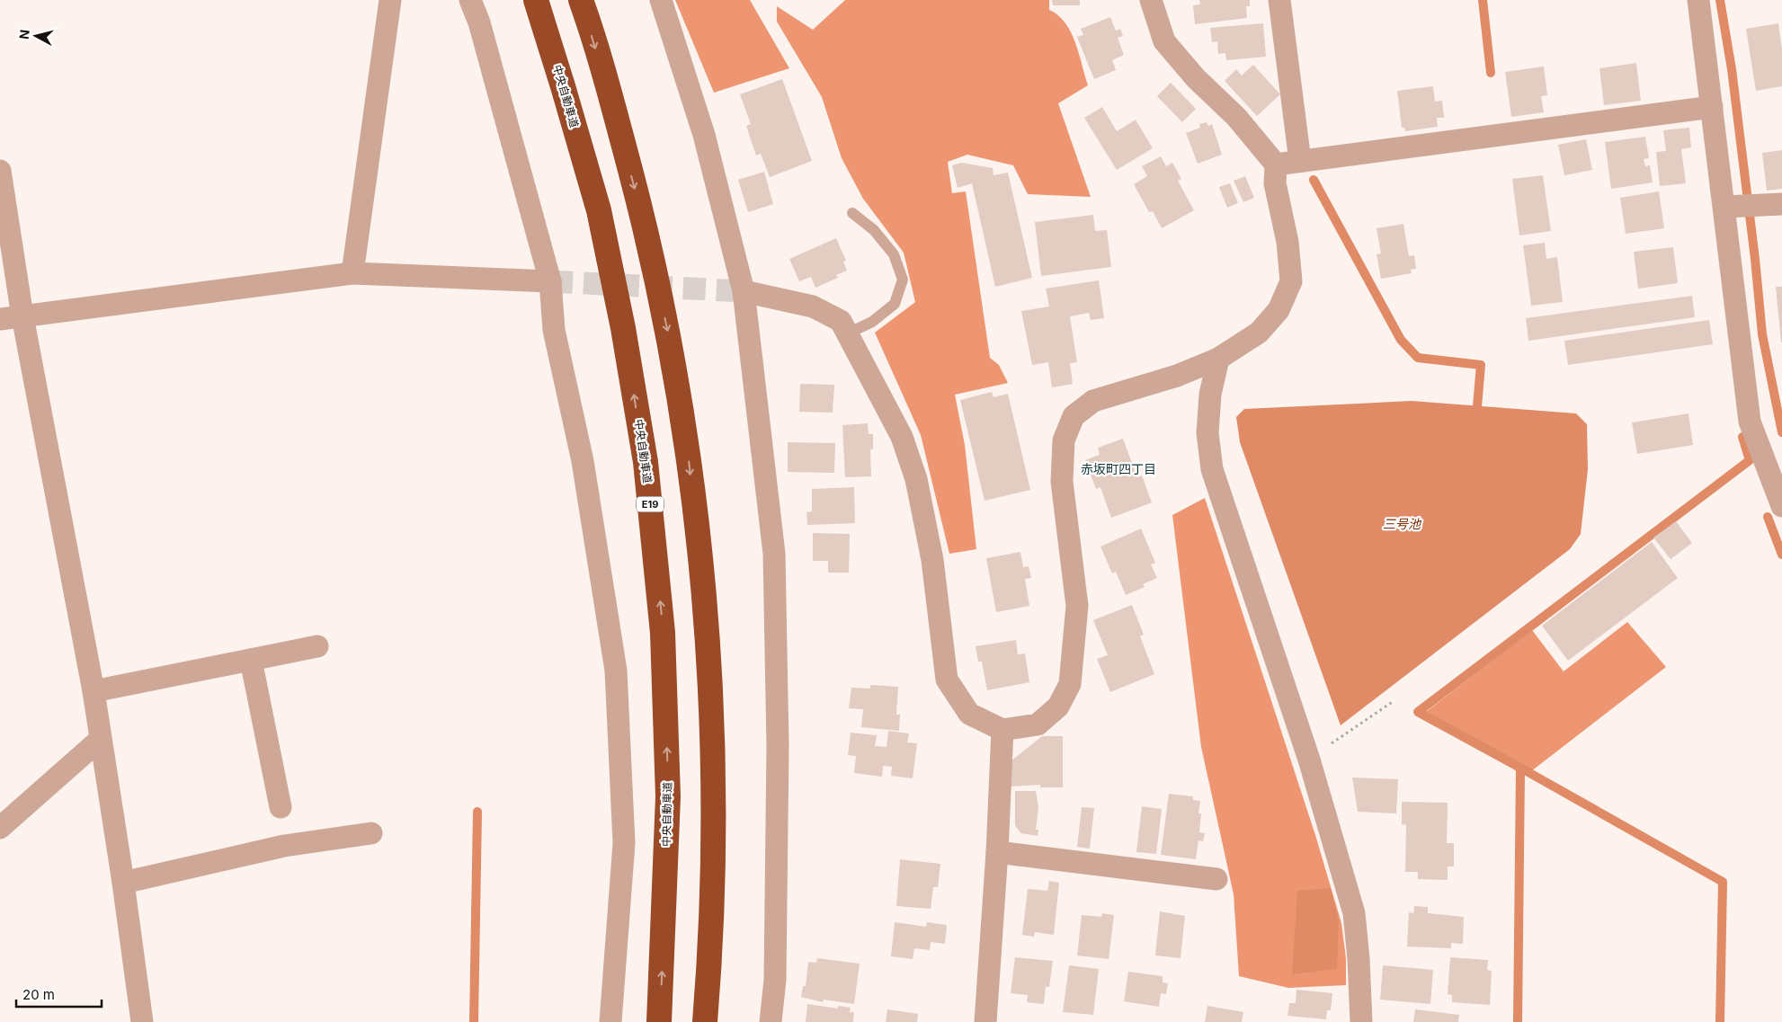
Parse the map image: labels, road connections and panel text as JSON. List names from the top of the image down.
{
  "streets": {
    "highway": ["中央自動車道", "E19"]
  },
  "districts": ["赤坂町四丁目"],
  "water": ["三号池"],
  "scale_bar": "20 m",
  "north": "left"
}
